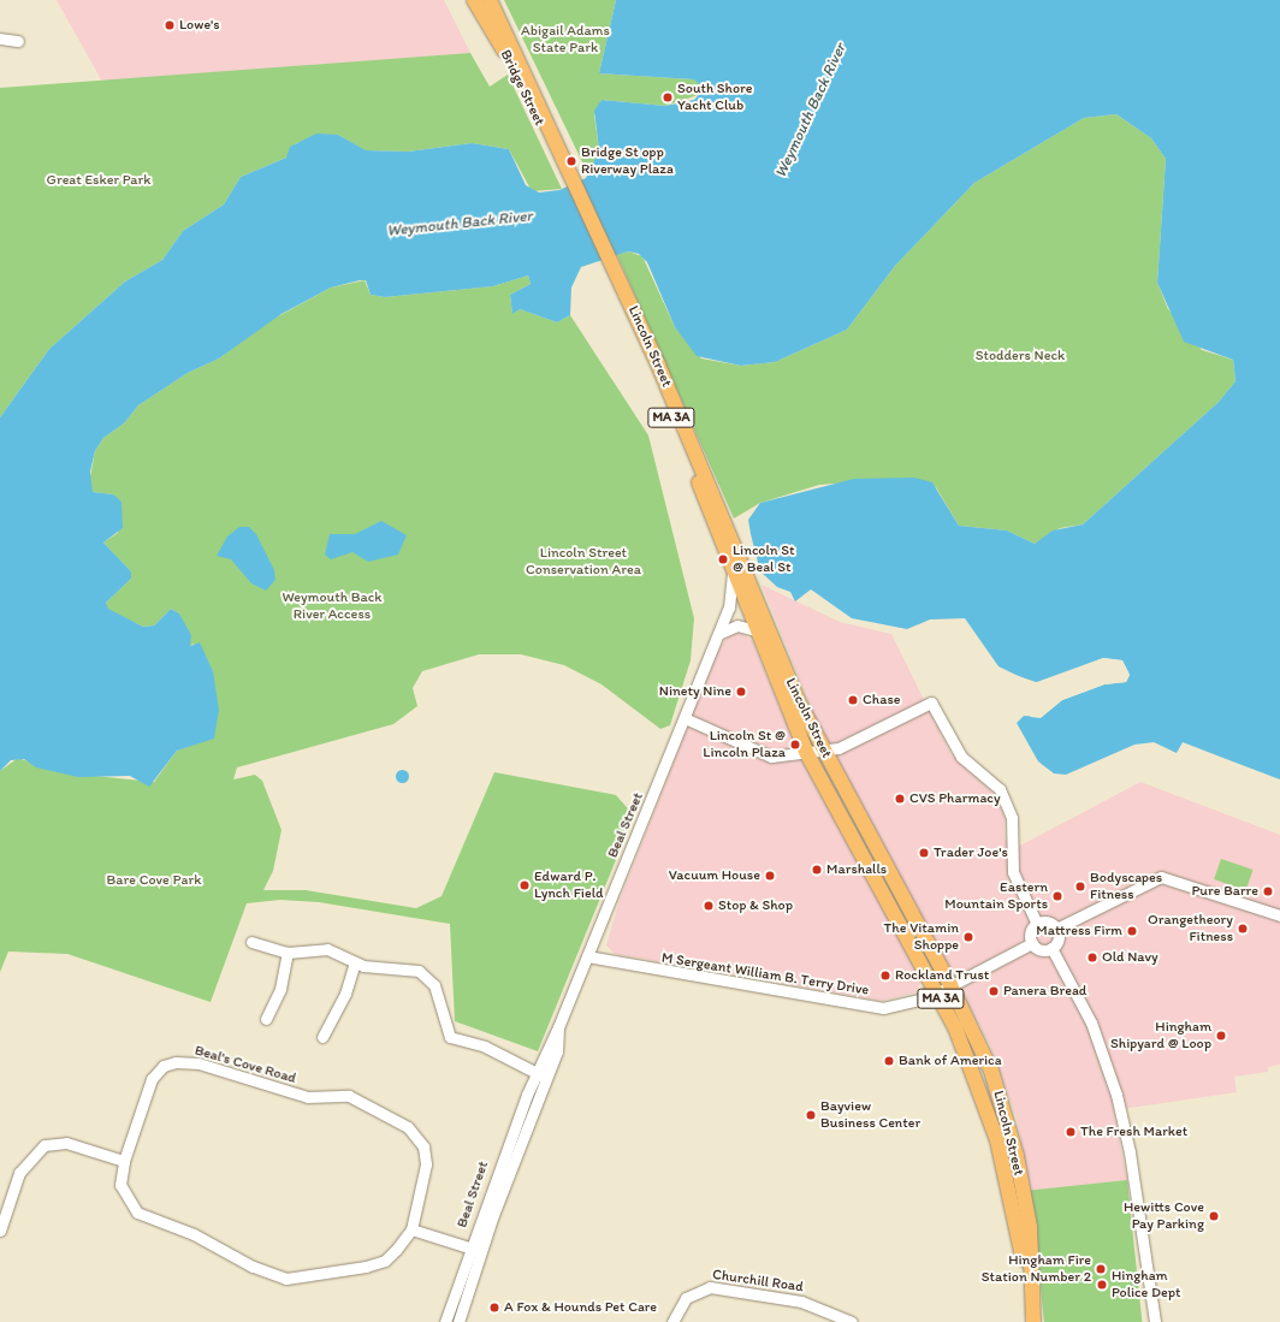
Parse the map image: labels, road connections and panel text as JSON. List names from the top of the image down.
{
  "streets": {
    "main road": ["Bridge Street", "Lincoln Street", "MA 3A"],
    "street": [
      "Beal Street",
      "M Sergeant William B. Terry Drive",
      "Beal's Cove Road",
      "Churchill Road"
    ]
  },
  "crossings": [
    ["Bridge Street", "Lincoln Street"],
    ["Lincoln Street", "Beal Street"],
    ["Lincoln Street", "M Sergeant William B. Terry Drive"],
    ["Beal Street", "M Sergeant William B. Terry Drive"]
  ],
  "water": ["Weymouth Back River"],
  "parks": [
    "Abigail Adams State Park",
    "Great Esker Park",
    "Stodders Neck",
    "Lincoln Street Conservation Area",
    "Weymouth Back River Access",
    "Bare Cove Park"
  ],
  "places": [
    "Lowe's",
    "South Shore Yacht Club",
    "Bridge St opp Riverway Plaza",
    "Lincoln St @ Beal St",
    "Ninety Nine",
    "Chase",
    "Lincoln St @ Lincoln Plaza",
    "CVS Pharmacy",
    "Trader Joe's",
    "Marshalls",
    "Vacuum House",
    "Edward P. Lynch Field",
    "Bodyscapes Fitness",
    "Pure Barre",
    "Eastern Mountain Sports",
    "Stop & Shop",
    "Orangetheory Fitness",
    "Mattress Firm",
    "The Vitamin Shoppe",
    "Old Navy",
    "Rockland Trust",
    "Panera Bread",
    "Hingham Shipyard @ Loop",
    "Bank of America",
    "Bayview Business Center",
    "The Fresh Market",
    "Hewitts Cove Pay Parking",
    "Hingham Fire Station Number 2",
    "Hingham Police Dept",
    "A Fox & Hounds Pet Care"
  ]
}
